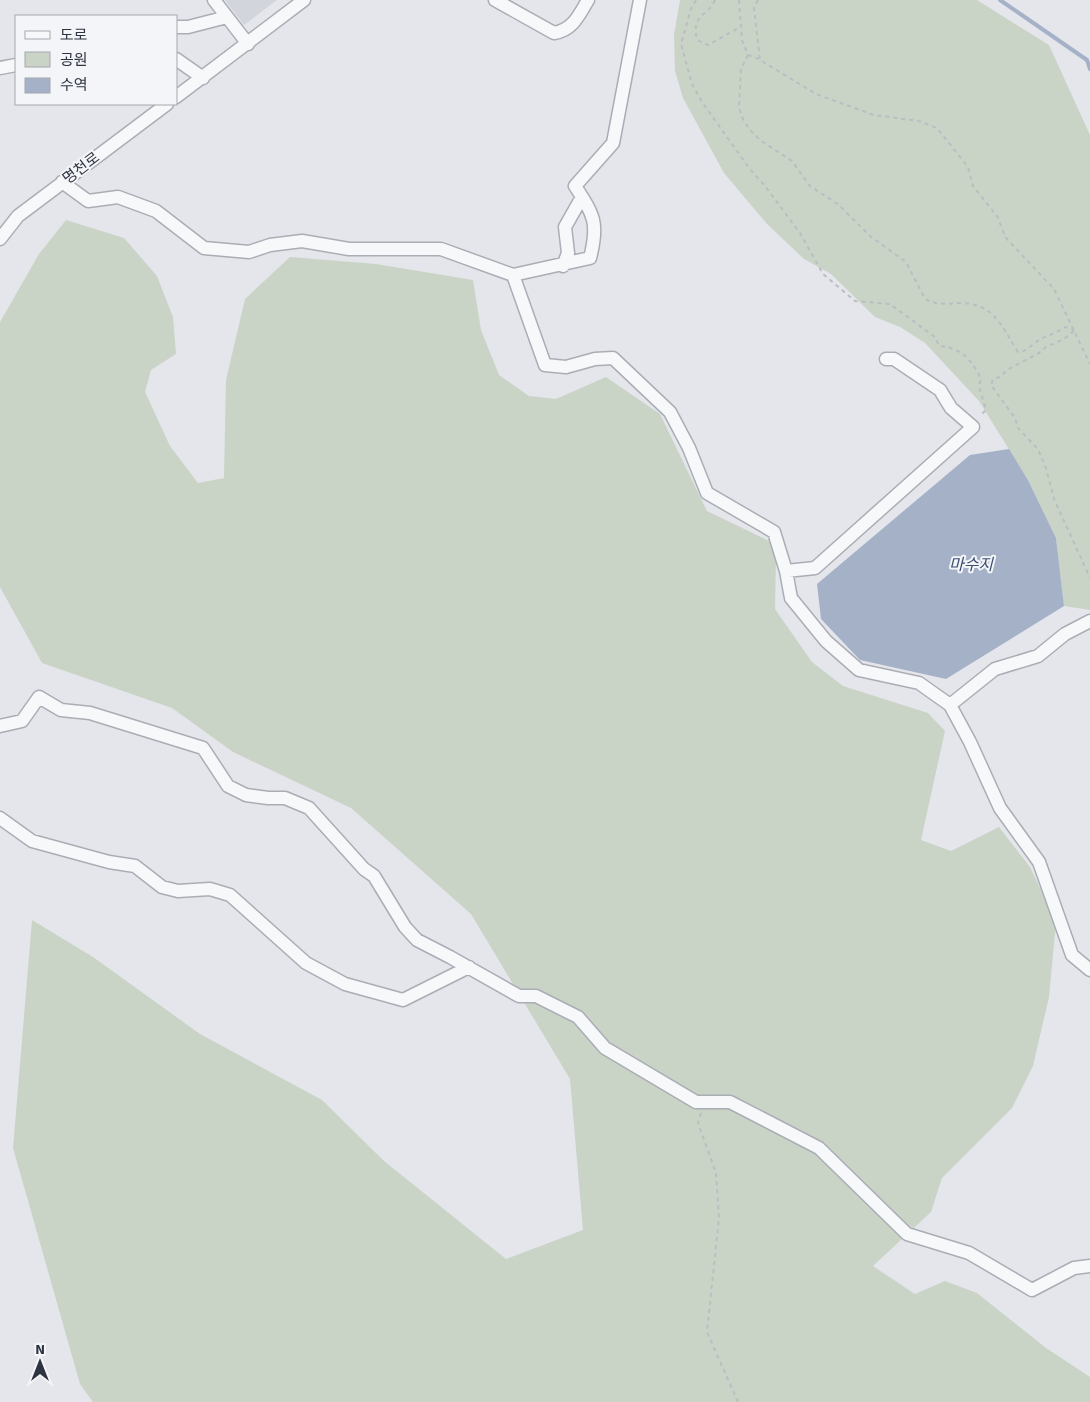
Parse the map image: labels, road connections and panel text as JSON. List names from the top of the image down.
{
  "streets": {
    "street": ["명천로"]
  },
  "water": ["마수지"],
  "legend": ["도로", "공원", "수역"],
  "north": "top"
}
